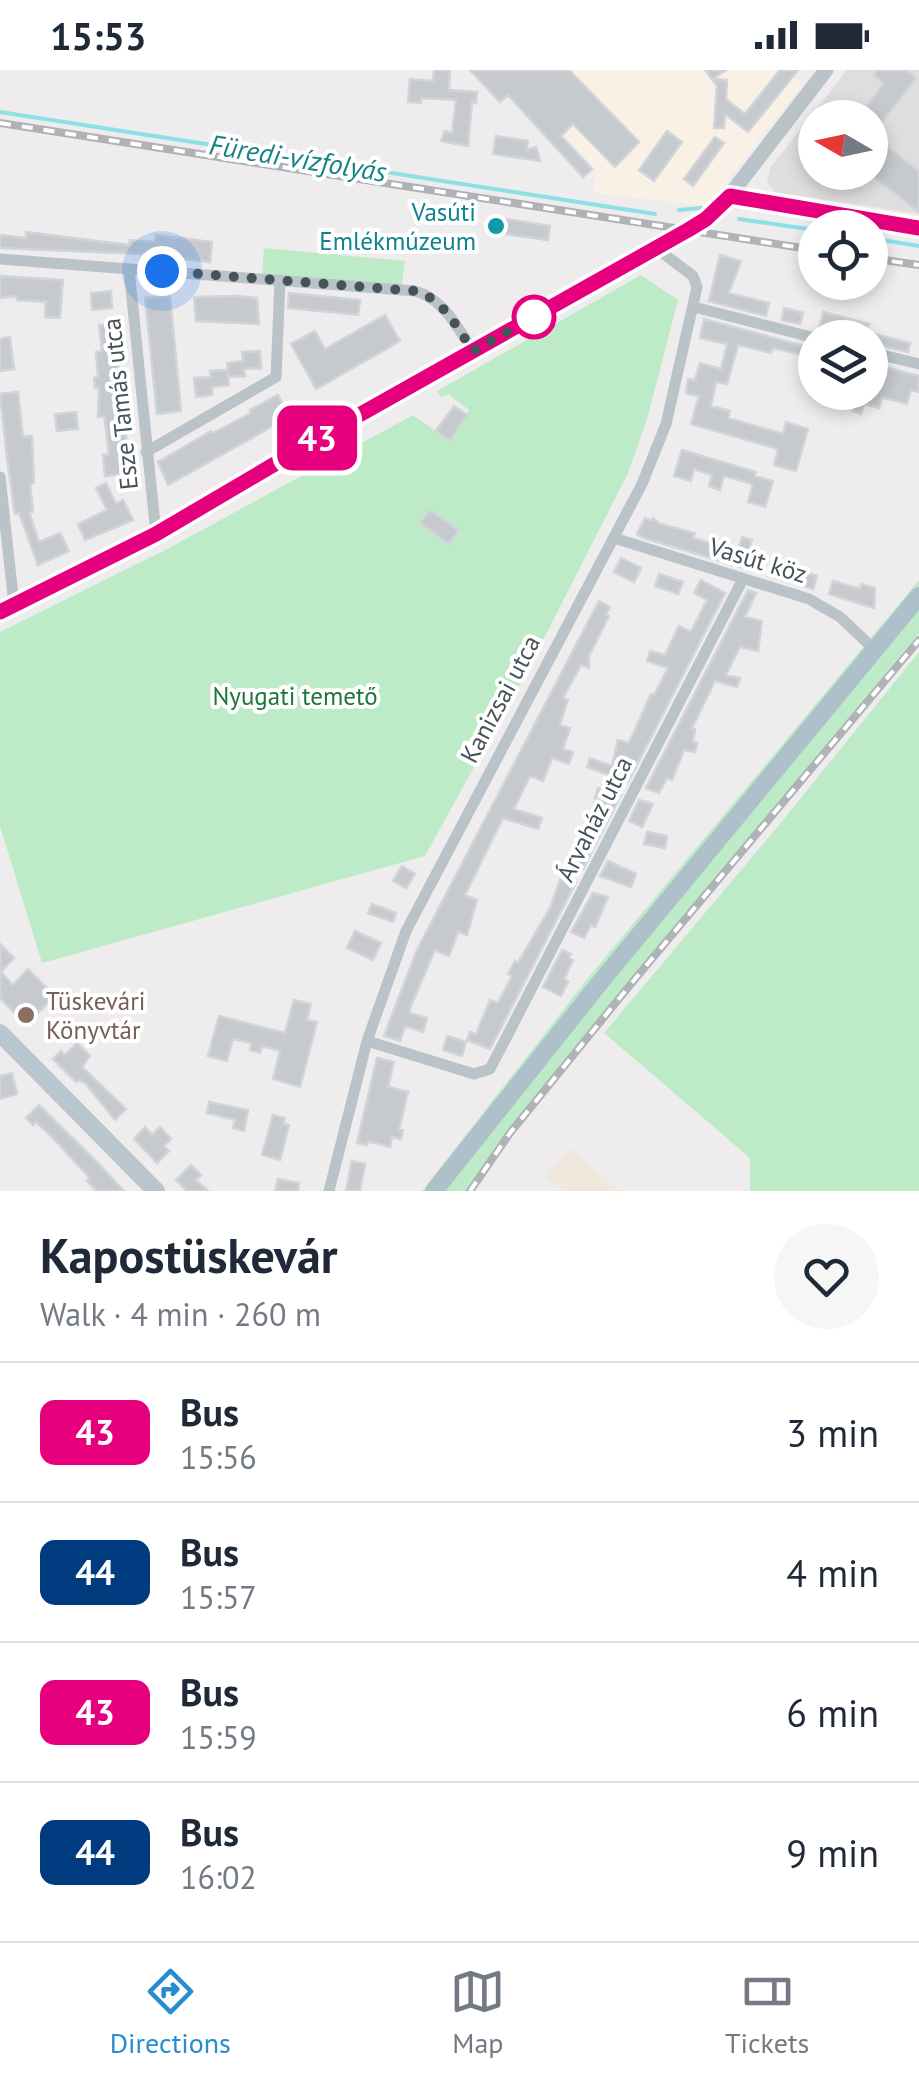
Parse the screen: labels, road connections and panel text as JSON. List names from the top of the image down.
{
  "streets": {
    "street": [
      "Esze Tamás utca",
      "Vasút köz",
      "Kanizsai utca",
      "Árvaház utca"
    ]
  },
  "crossings": [
    ["Vasút köz", "Kanizsai utca"],
    ["Vasút köz", "Árvaház utca"],
    ["Kanizsai utca", "Árvaház utca"]
  ],
  "water": ["Füredi-vízfolyás"],
  "parks": ["Nyugati temető"],
  "places": ["Vasúti Emlékmúzeum", "Tüskevári Könyvtár"],
  "lines": ["bus line 43"],
  "north": "left",
  "page": {
    "status": "15:53",
    "on_map": "43",
    "heading": ["Kapostüskevár", "Walk · 4 min · 260 m"],
    "list": [
      {
        "mark": "43",
        "name": "Bus",
        "note": "15:56",
        "value": "3 min"
      },
      {
        "mark": "44",
        "name": "Bus",
        "note": "15:57",
        "value": "4 min"
      },
      {
        "mark": "43",
        "name": "Bus",
        "note": "15:59",
        "value": "6 min"
      },
      {
        "mark": "44",
        "name": "Bus",
        "note": "16:02",
        "value": "9 min"
      }
    ],
    "tabs": ["Directions", "Map", "Tickets"]
  }
}
